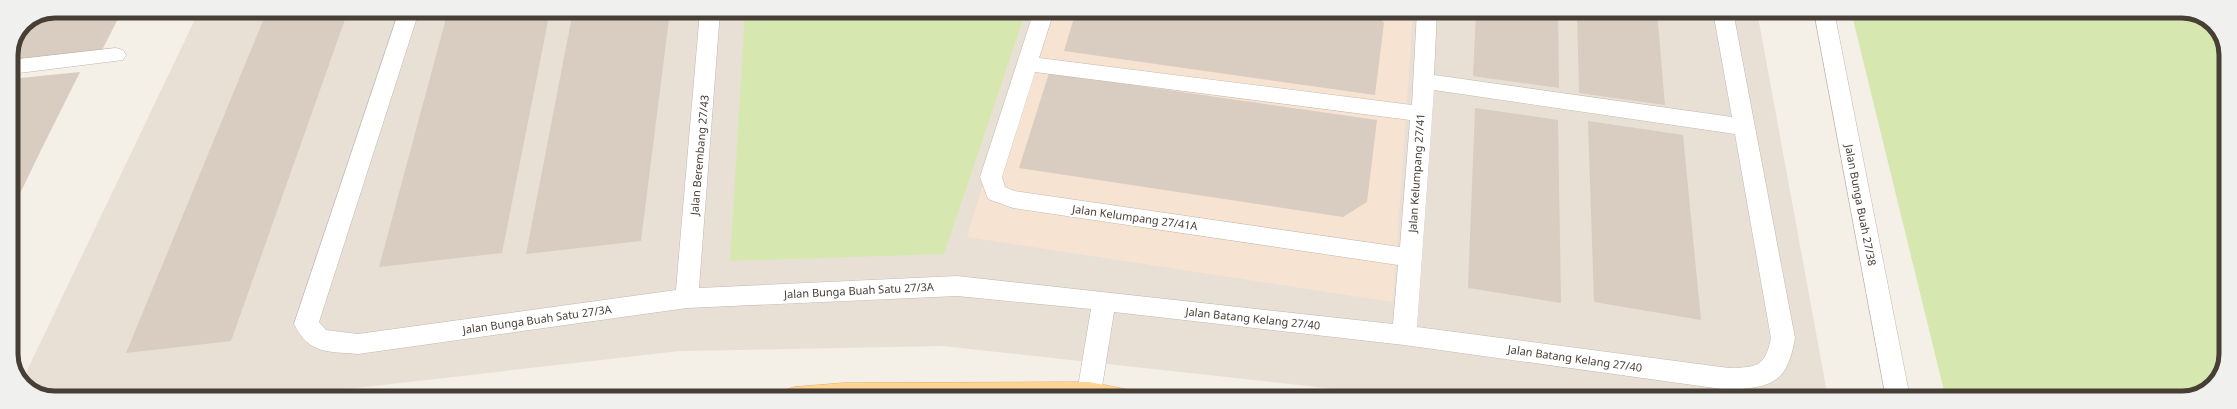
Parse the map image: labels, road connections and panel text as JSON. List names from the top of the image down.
{
  "streets": {
    "street": [
      "Jalan Berembang 27/43",
      "Jalan Kelumpang 27/41",
      "Jalan Bunga Buah 27/38",
      "Jalan Kelumpang 27/41A",
      "Jalan Bunga Buah Satu 27/3A",
      "Jalan Batang Kelang 27/40"
    ]
  },
  "crossings": [
    ["Jalan Berembang 27/43", "Jalan Bunga Buah Satu 27/3A"],
    ["Jalan Kelumpang 27/41", "Jalan Kelumpang 27/41A"],
    ["Jalan Kelumpang 27/41", "Jalan Batang Kelang 27/40"],
    ["Jalan Bunga Buah Satu 27/3A", "Jalan Batang Kelang 27/40"]
  ]
}
